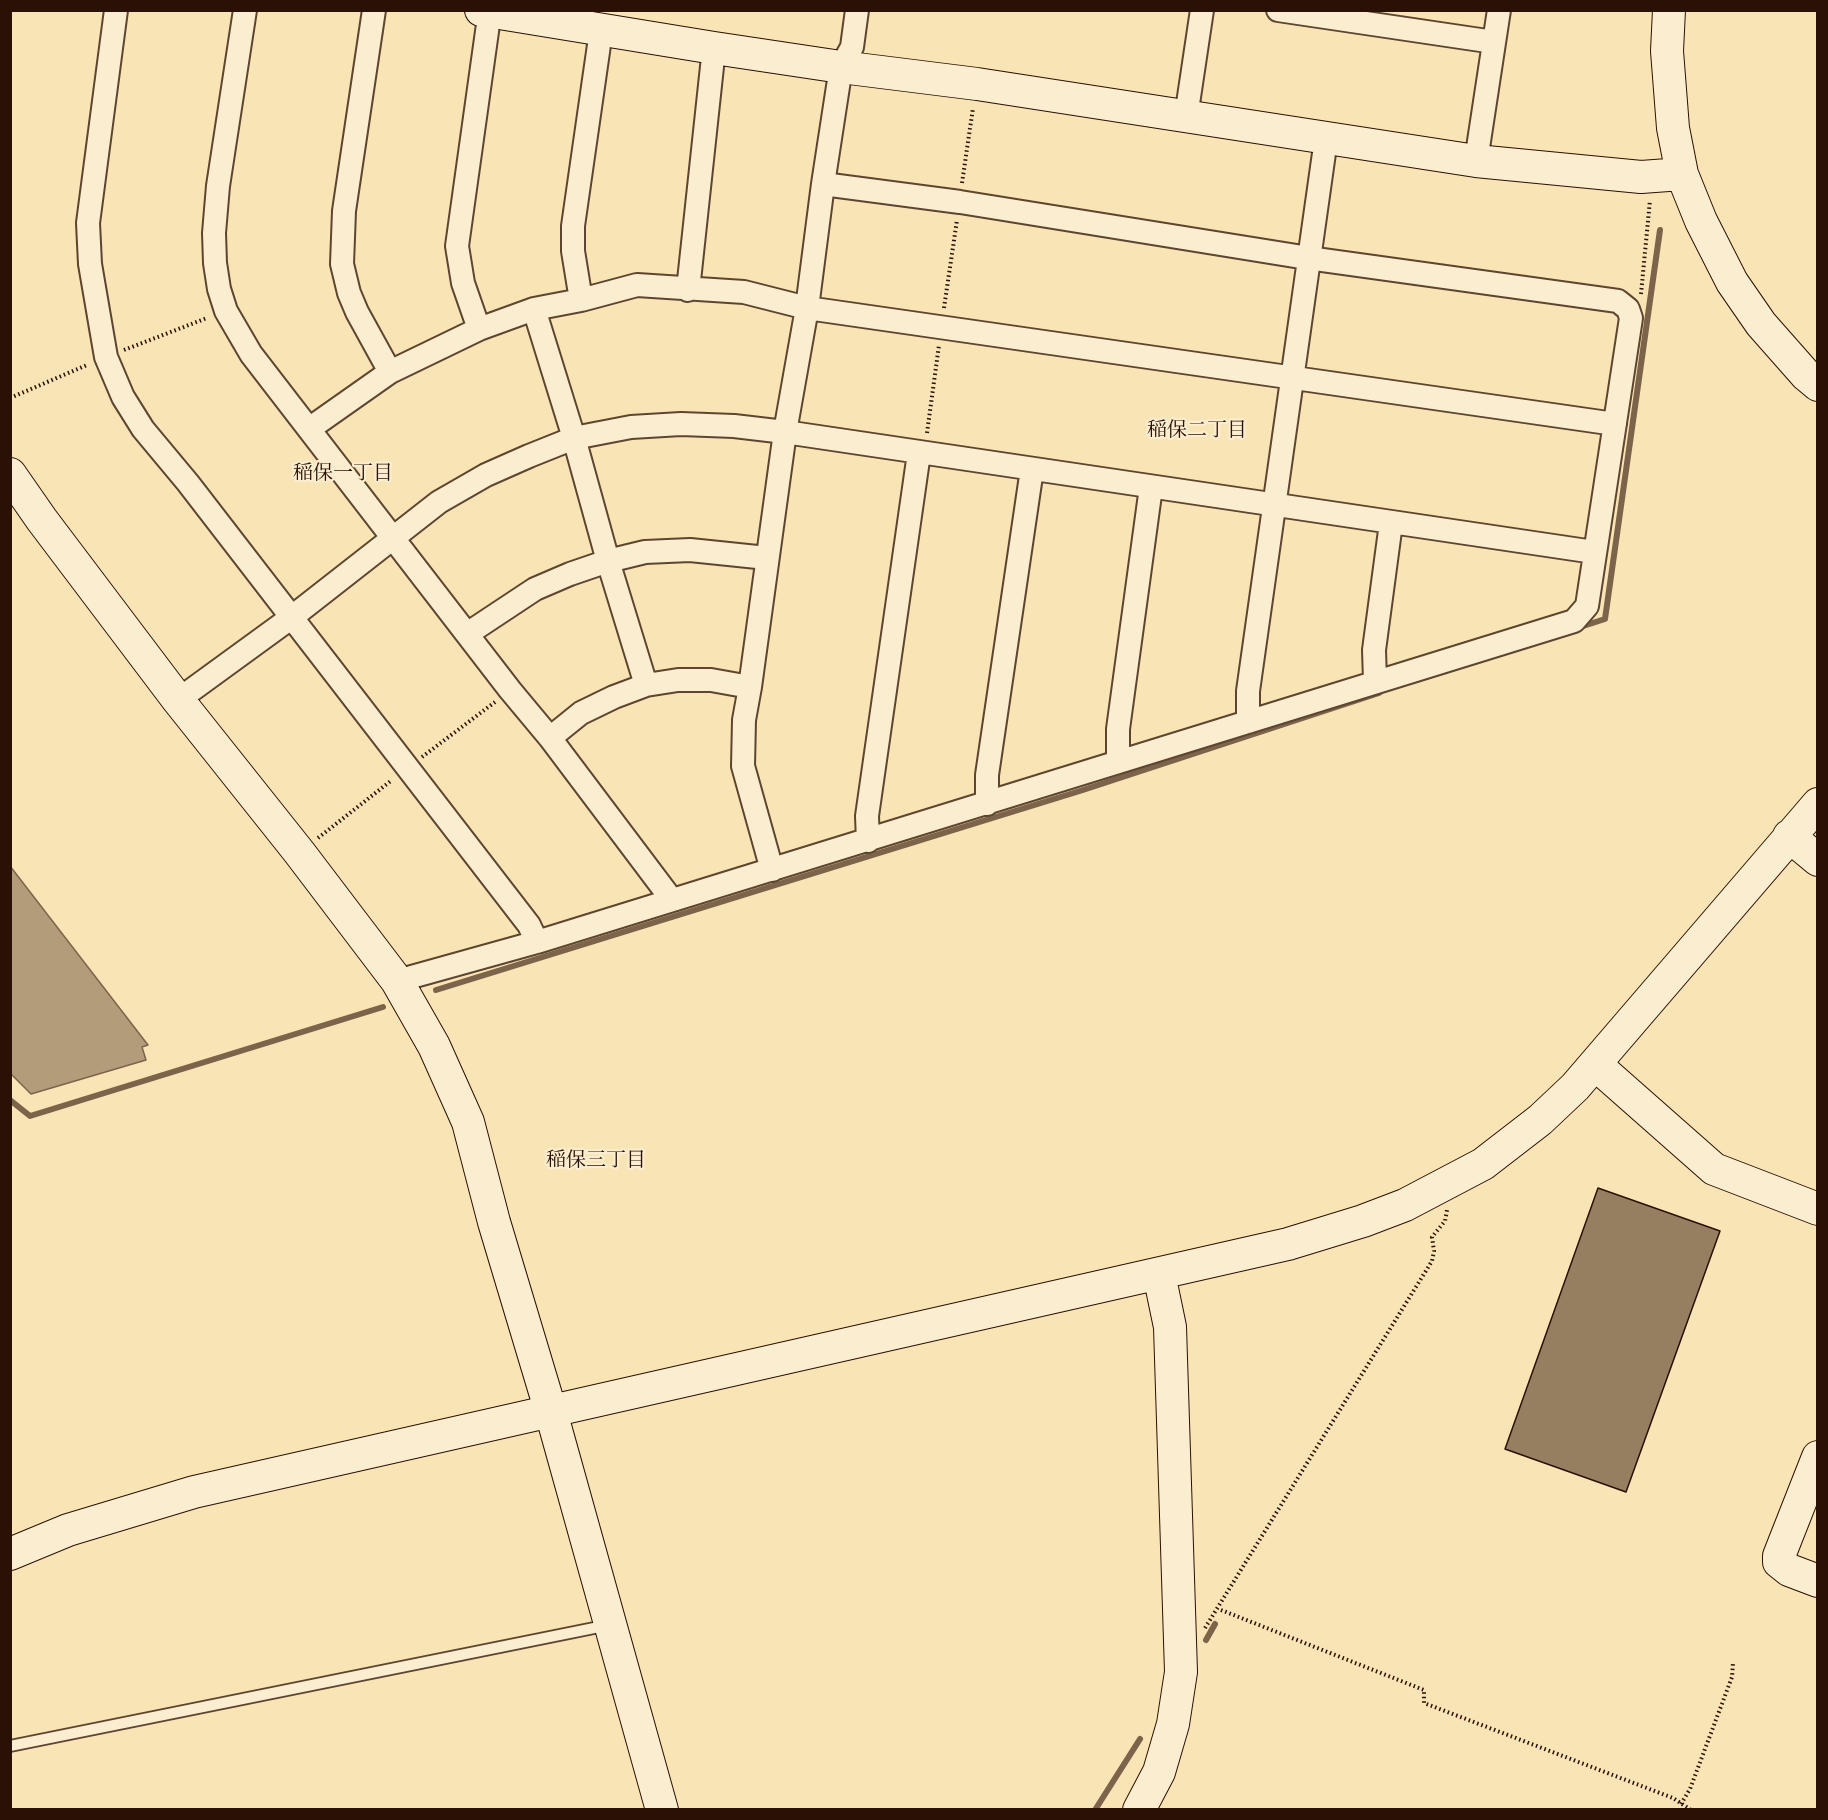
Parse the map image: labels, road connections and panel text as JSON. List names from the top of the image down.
{
  "districts": ["稲保二丁目", "稲保一丁目", "稲保三丁目"]
}
